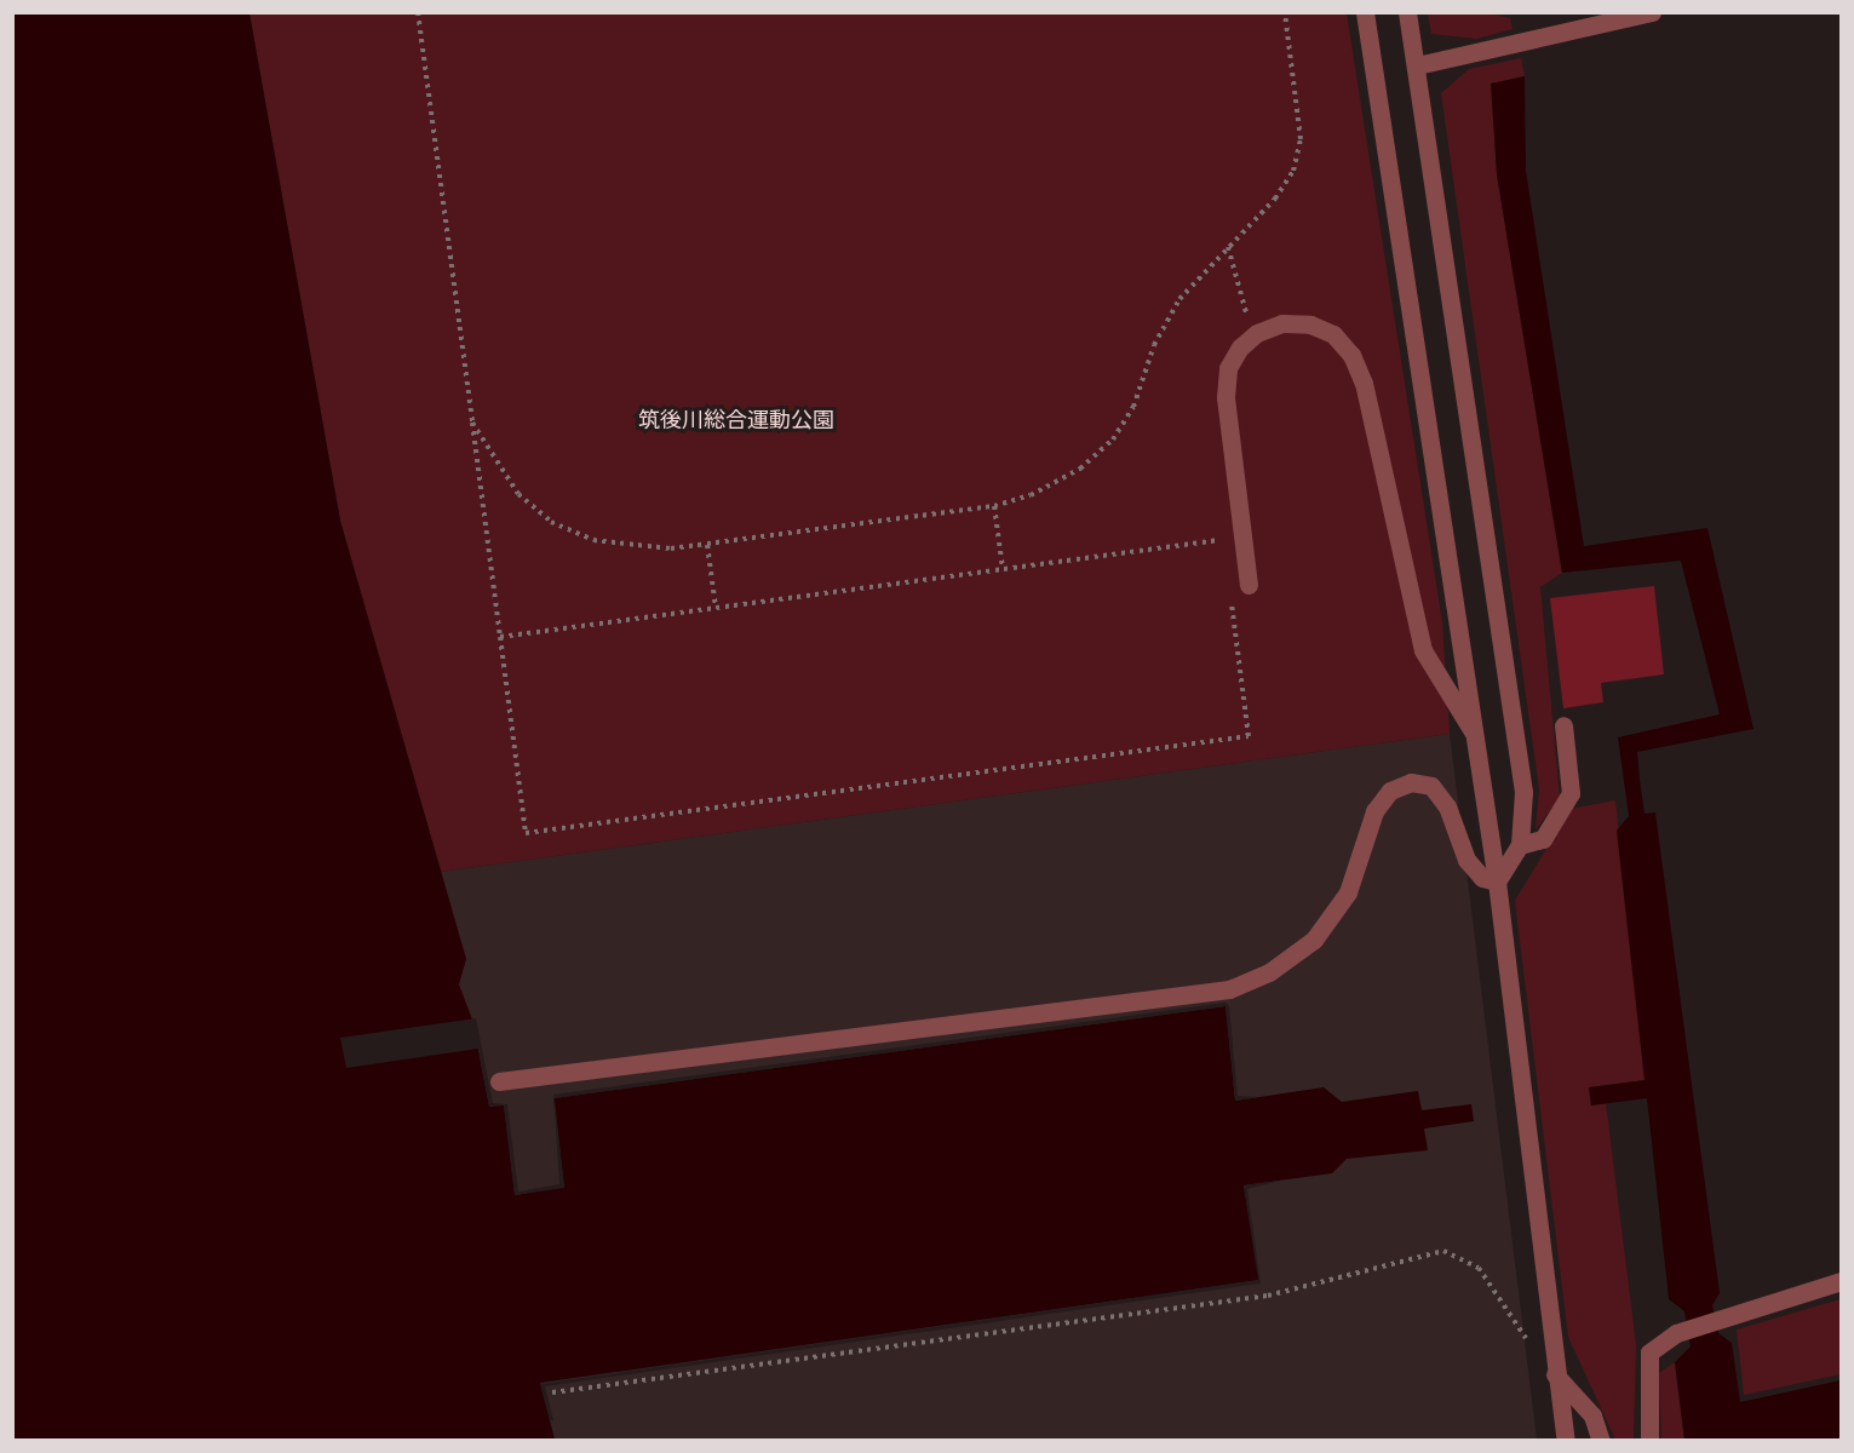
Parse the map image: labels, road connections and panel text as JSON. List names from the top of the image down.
{
  "parks": ["筑後川総合運動公園"]
}
